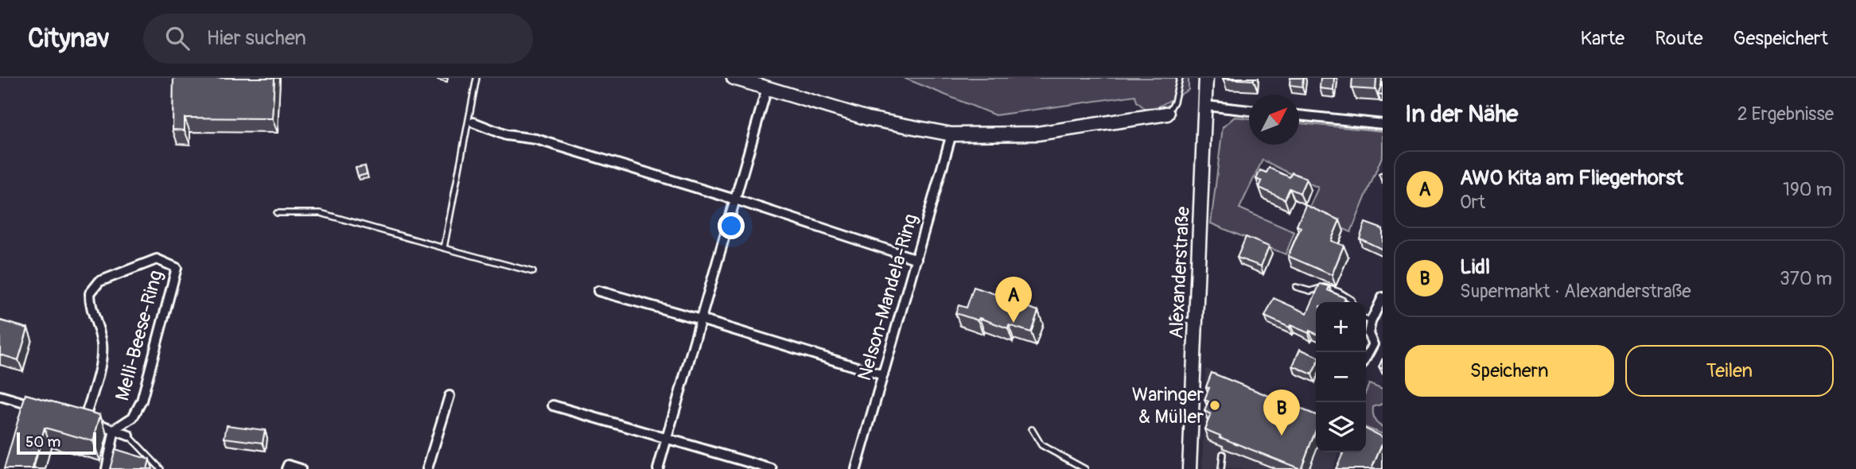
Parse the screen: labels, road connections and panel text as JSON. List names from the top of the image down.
{
  "streets": {
    "street": ["Alexanderstraße", "Nelson-Mandela-Ring", "Melli-Beese-Ring"]
  },
  "places": ["Waringer & Müller"],
  "scale_bar": "50 m",
  "north": "top right",
  "page": {
    "header": "Citynav",
    "search": "Hier suchen",
    "nav": ["Karte", "Route", "Gespeichert"],
    "heading": ["In der Nähe", "2 Ergebnisse"],
    "list": [
      {
        "mark": "A",
        "name": "AWO Kita am Fliegerhorst",
        "note": "Ort",
        "value": "190 m"
      },
      {
        "mark": "B",
        "name": "Lidl",
        "note": "Supermarkt · Alexanderstraße",
        "value": "370 m"
      }
    ],
    "pins": ["A", "B"],
    "map_buttons": ["+", "−"],
    "buttons": ["Speichern", "Teilen"],
    "scale": "50 m"
  }
}
